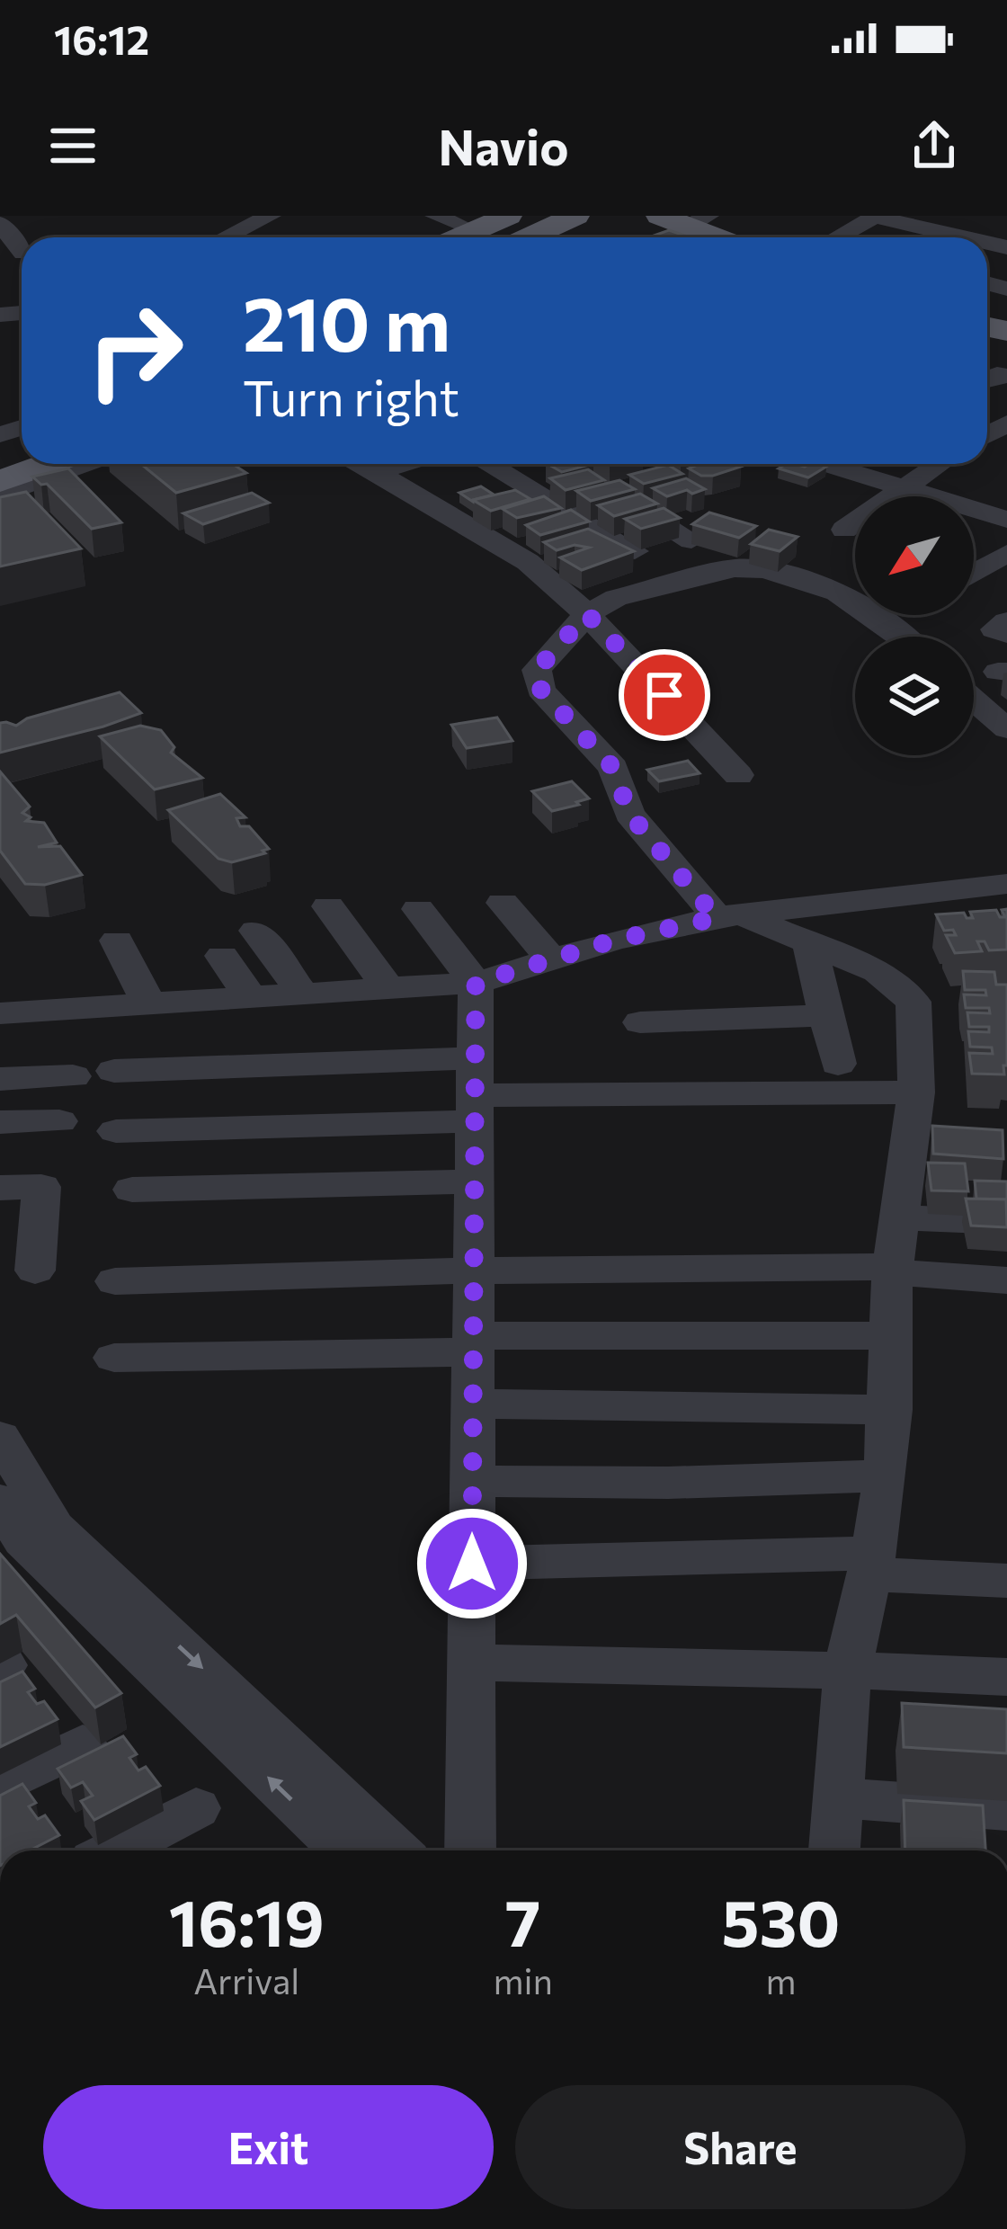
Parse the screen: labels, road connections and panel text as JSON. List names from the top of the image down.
{
  "north": "bottom left",
  "page": {
    "status": "16:12",
    "header": "Navio",
    "turn": ["210 m", "Turn right"],
    "eta": [
      "16:19",
      "Arrival",
      "7",
      "min",
      "530",
      "m"
    ],
    "buttons": ["Exit", "Share"]
  }
}
